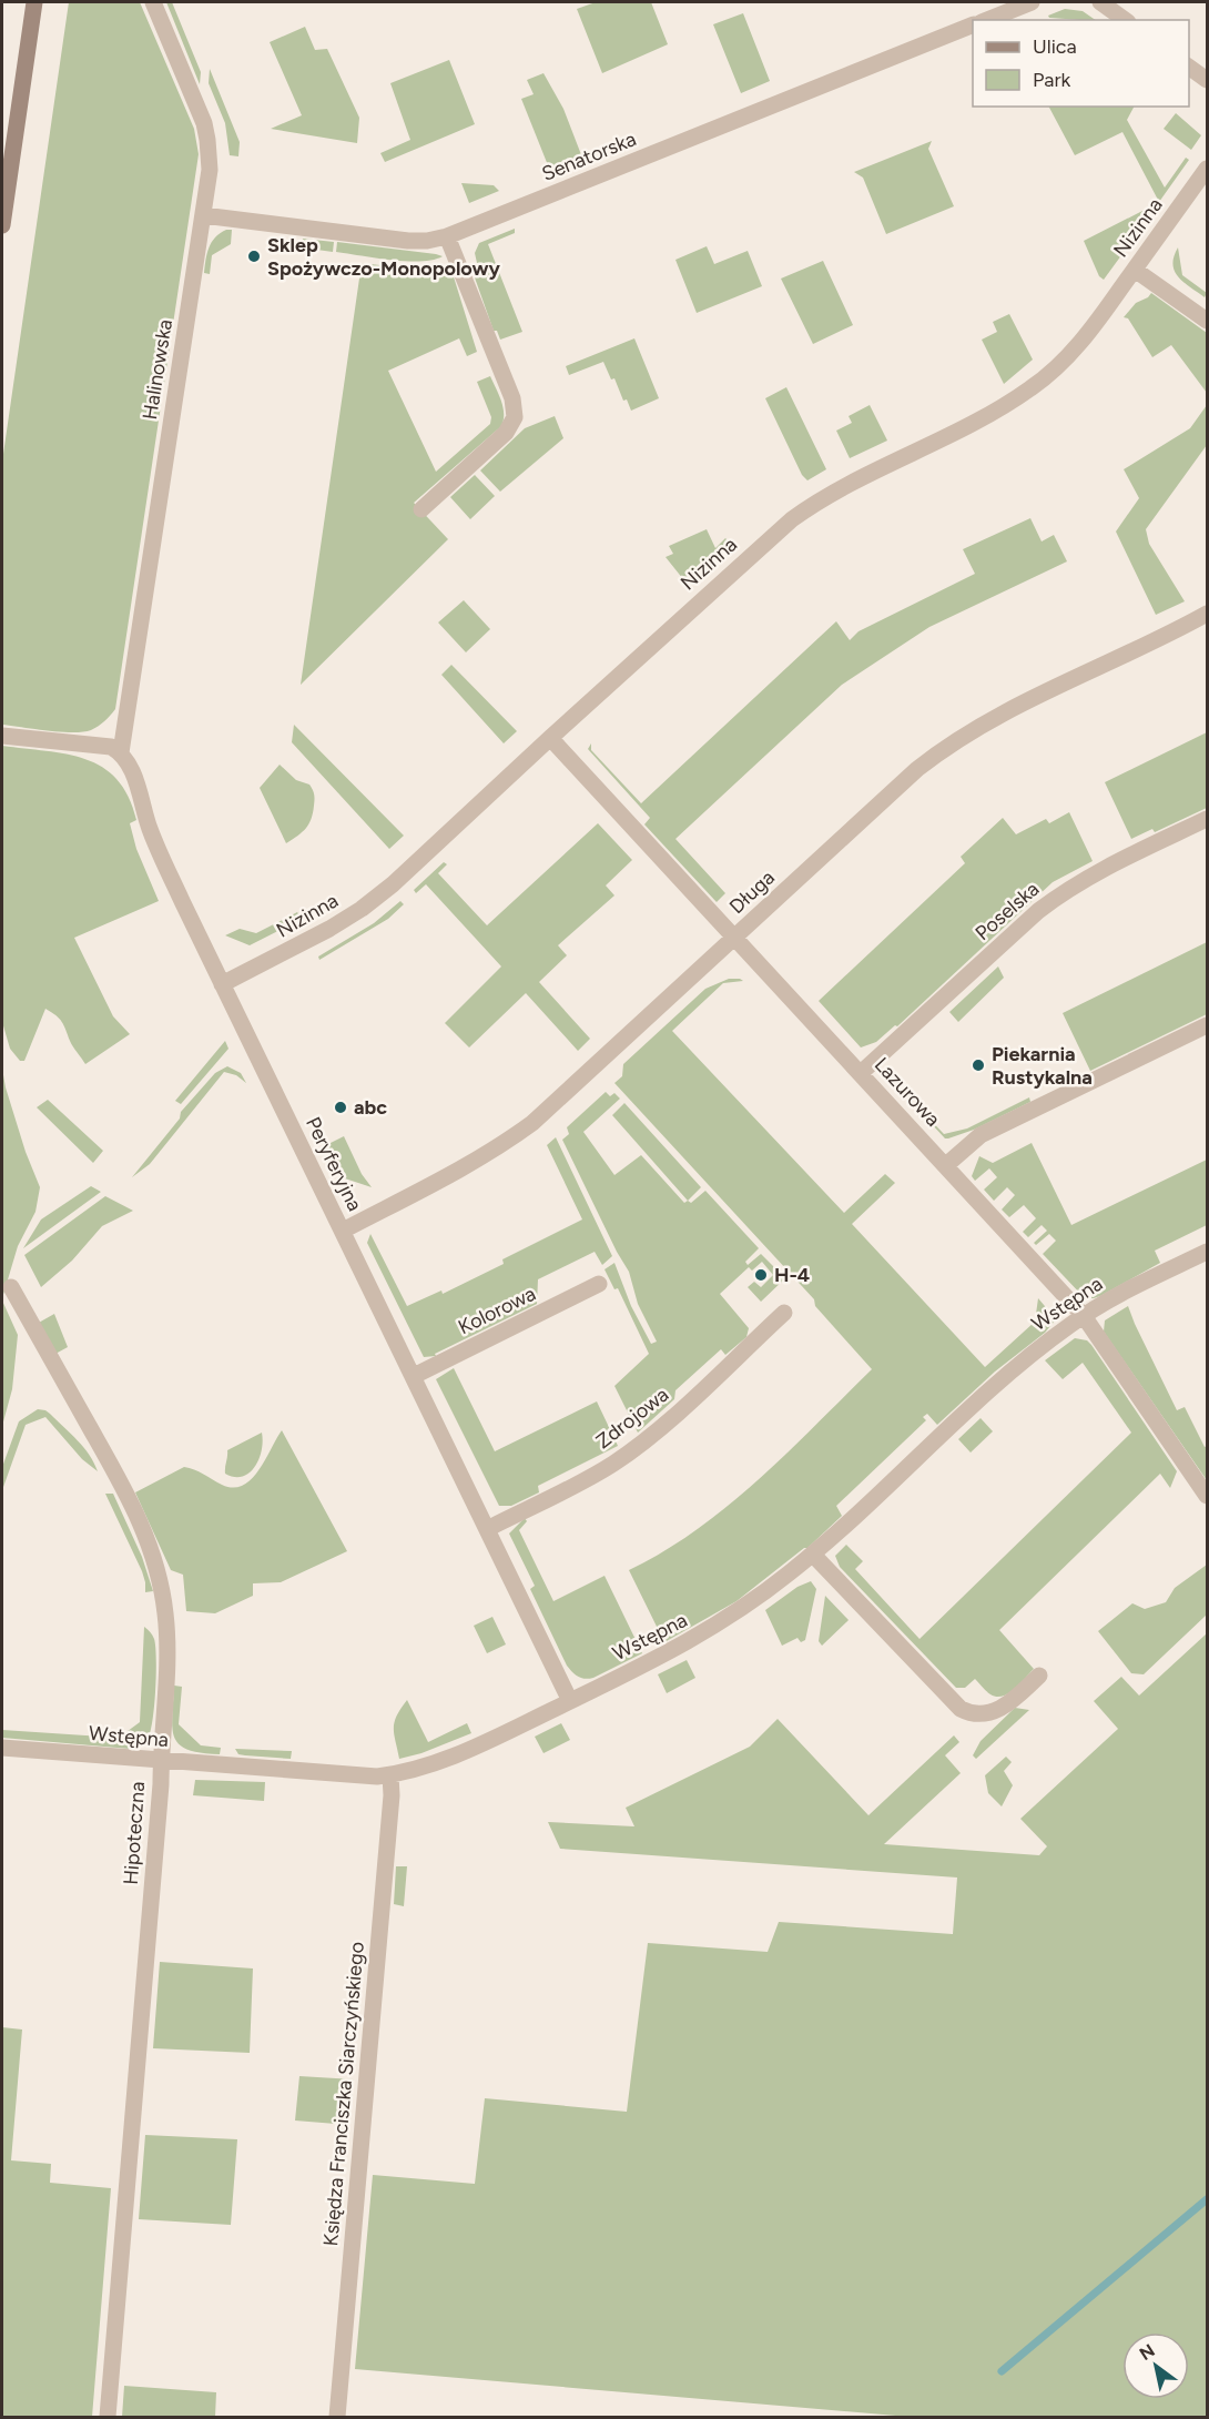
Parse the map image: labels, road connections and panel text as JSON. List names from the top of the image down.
{
  "streets": {
    "street": [
      "Senatorska",
      "Nizinna",
      "Halinowska",
      "Długa",
      "Poselska",
      "Lazurowa",
      "Peryferyjna",
      "Wstępna",
      "Kolorowa",
      "Zdrojowa",
      "Hipoteczna",
      "Księdza Franciszka Siarczyńskiego"
    ]
  },
  "crossings": [
    ["Senatorska", "Halinowska"],
    ["Nizinna", "Lazurowa"],
    ["Nizinna", "Peryferyjna"],
    ["Halinowska", "Peryferyjna"],
    ["Długa", "Lazurowa"],
    ["Długa", "Peryferyjna"],
    ["Poselska", "Lazurowa"],
    ["Lazurowa", "Wstępna"],
    ["Peryferyjna", "Wstępna"],
    ["Peryferyjna", "Kolorowa"],
    ["Peryferyjna", "Zdrojowa"],
    ["Wstępna", "Hipoteczna"],
    ["Wstępna", "Księdza Franciszka Siarczyńskiego"]
  ],
  "places": [
    "Sklep Spożywczo-Monopolowy",
    "Piekarnia Rustykalna",
    "abc",
    "H-4"
  ],
  "legend": ["Ulica", "Park"],
  "north": "top left"
}
